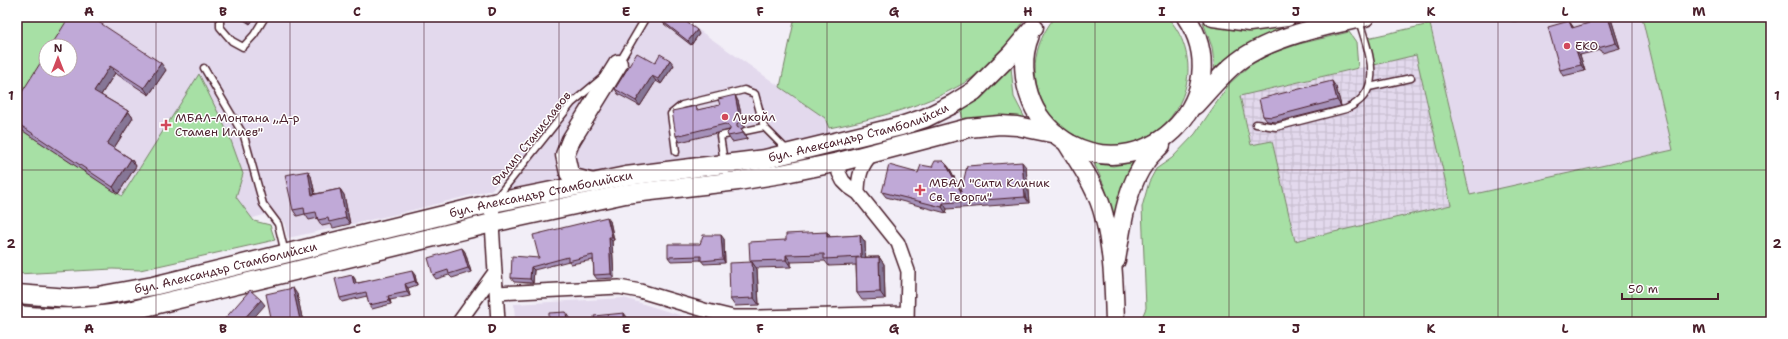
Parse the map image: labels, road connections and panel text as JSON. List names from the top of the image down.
{
  "streets": {
    "main road": ["бул. Александър Стамболийски"],
    "lane": ["Филип Станиславов"]
  },
  "crossings": [
    ["бул. Александър Стамболийски", "Филип Станиславов"]
  ],
  "places": {
    "other": ["EKO", "Лукойл"],
    "health": ["МБАЛ-Монтана „Д-р Стамен Илиев\"", "МБАЛ \"Сити Клиник Св. Георги\""]
  },
  "scale_bar": "50 m",
  "north": "top",
  "grid": {
    "columns": [
      "A",
      "B",
      "C",
      "D",
      "E",
      "F",
      "G",
      "H",
      "I",
      "J",
      "K",
      "L",
      "M"
    ],
    "rows": ["1", "2"]
  }
}
